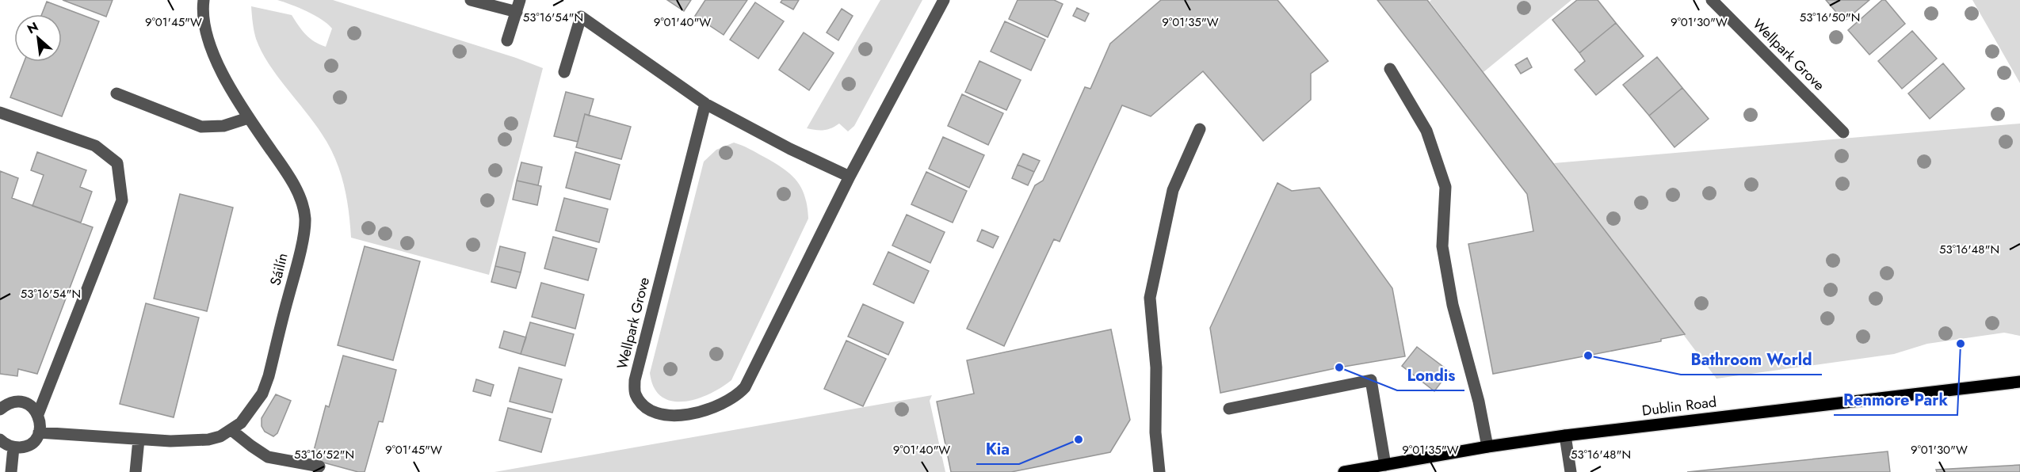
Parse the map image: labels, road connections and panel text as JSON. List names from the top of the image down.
{
  "streets": {
    "main road": ["Dublin Road"],
    "street": ["Wellpark Grove", "Sáilín"]
  },
  "places": [
    "Renmore Park",
    "Bathroom World",
    "Londis",
    "Kia"
  ],
  "north": "top left",
  "coordinates": [
    "53°16'54\"N",
    "53°16'50\"N",
    "9°01'45\"W",
    "9°01'40\"W",
    "9°01'35\"W",
    "9°01'30\"W",
    "53°16'48\"N",
    "53°16'52\"N"
  ]
}
